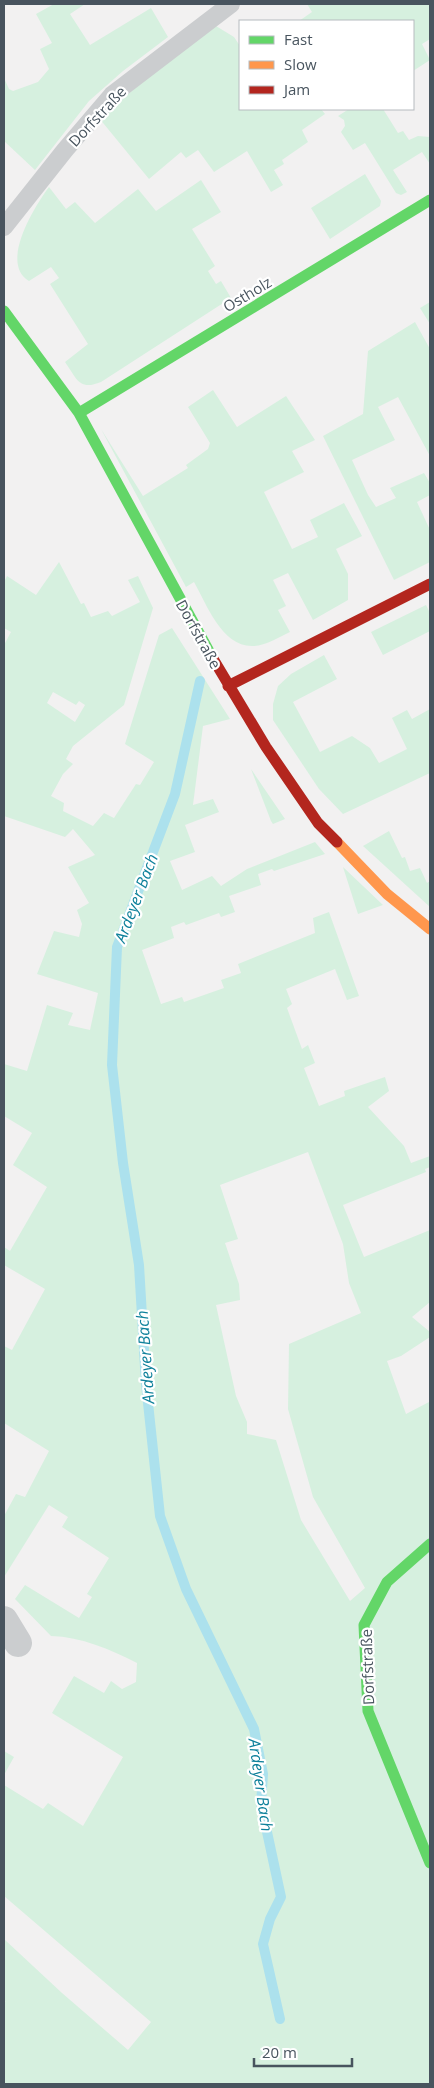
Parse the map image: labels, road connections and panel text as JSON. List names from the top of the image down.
{
  "streets": {
    "street": ["Dorfstraße", "Ostholz"]
  },
  "crossings": [
    ["Dorfstraße", "Ostholz"]
  ],
  "water": ["Ardeyer Bach"],
  "legend": ["Fast", "Slow", "Jam"],
  "scale_bar": "20 m"
}
